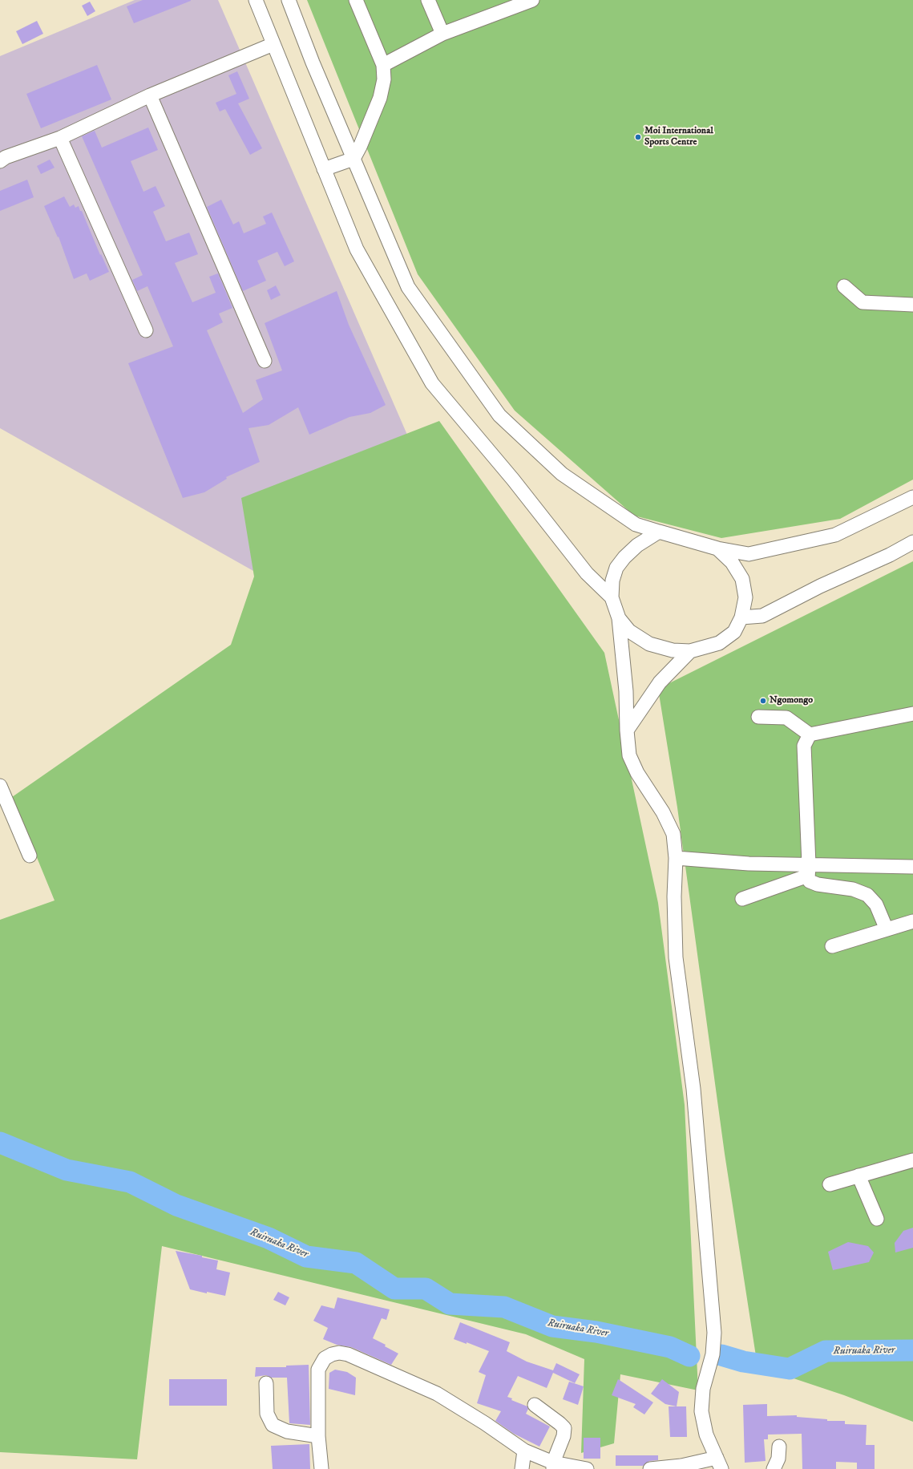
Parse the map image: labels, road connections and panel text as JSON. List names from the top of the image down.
{
  "water": ["Ruiruaka River"],
  "places": ["Moi International Sports Centre", "Ngomongo"]
}
